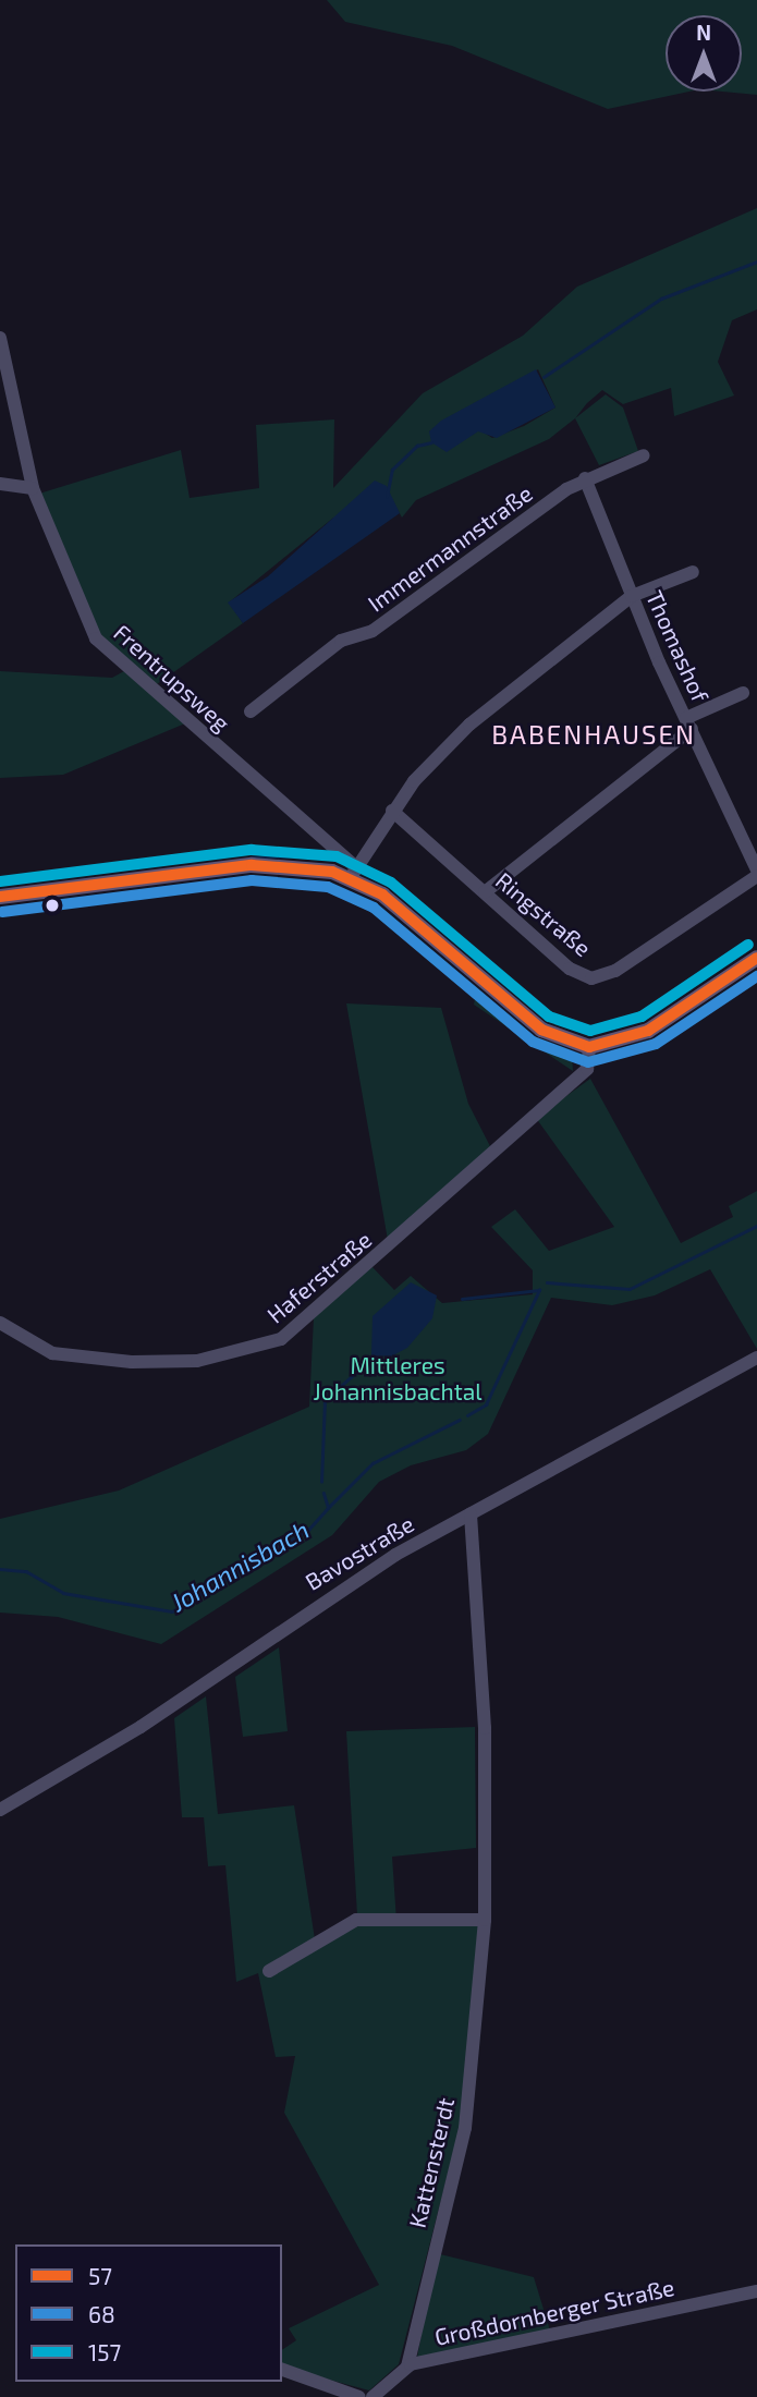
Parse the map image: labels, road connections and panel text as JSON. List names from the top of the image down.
{
  "streets": {
    "street": [
      "Immermannstraße",
      "Thomashof",
      "Frentrupsweg",
      "Ringstraße",
      "Haferstraße",
      "Bavostraße",
      "Kattensterdt",
      "Großdornberger Straße"
    ]
  },
  "crossings": [
    ["Immermannstraße", "Thomashof"],
    ["Bavostraße", "Kattensterdt"],
    ["Kattensterdt", "Großdornberger Straße"]
  ],
  "districts": ["BABENHAUSEN"],
  "water": ["Johannisbach"],
  "parks": ["Mittleres Johannisbachtal"],
  "lines": ["transit line 157", "transit line 57", "transit line 68"],
  "legend": ["57", "68", "157"],
  "north": "top"
}
